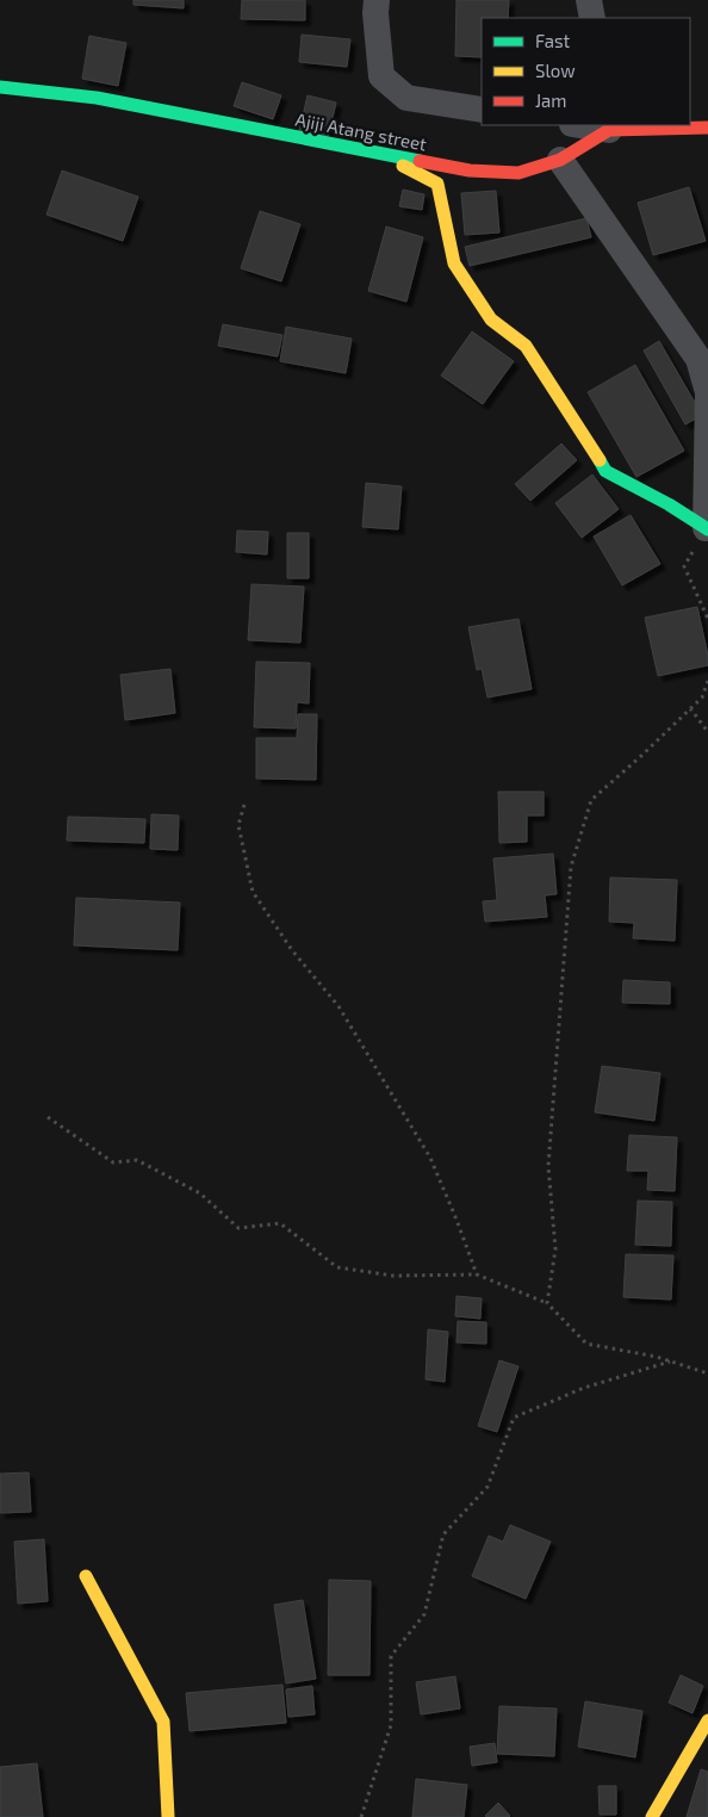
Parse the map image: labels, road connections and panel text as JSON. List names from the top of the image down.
{
  "streets": {
    "street": ["Ajiji Atang street"]
  },
  "legend": ["Fast", "Slow", "Jam"]
}
